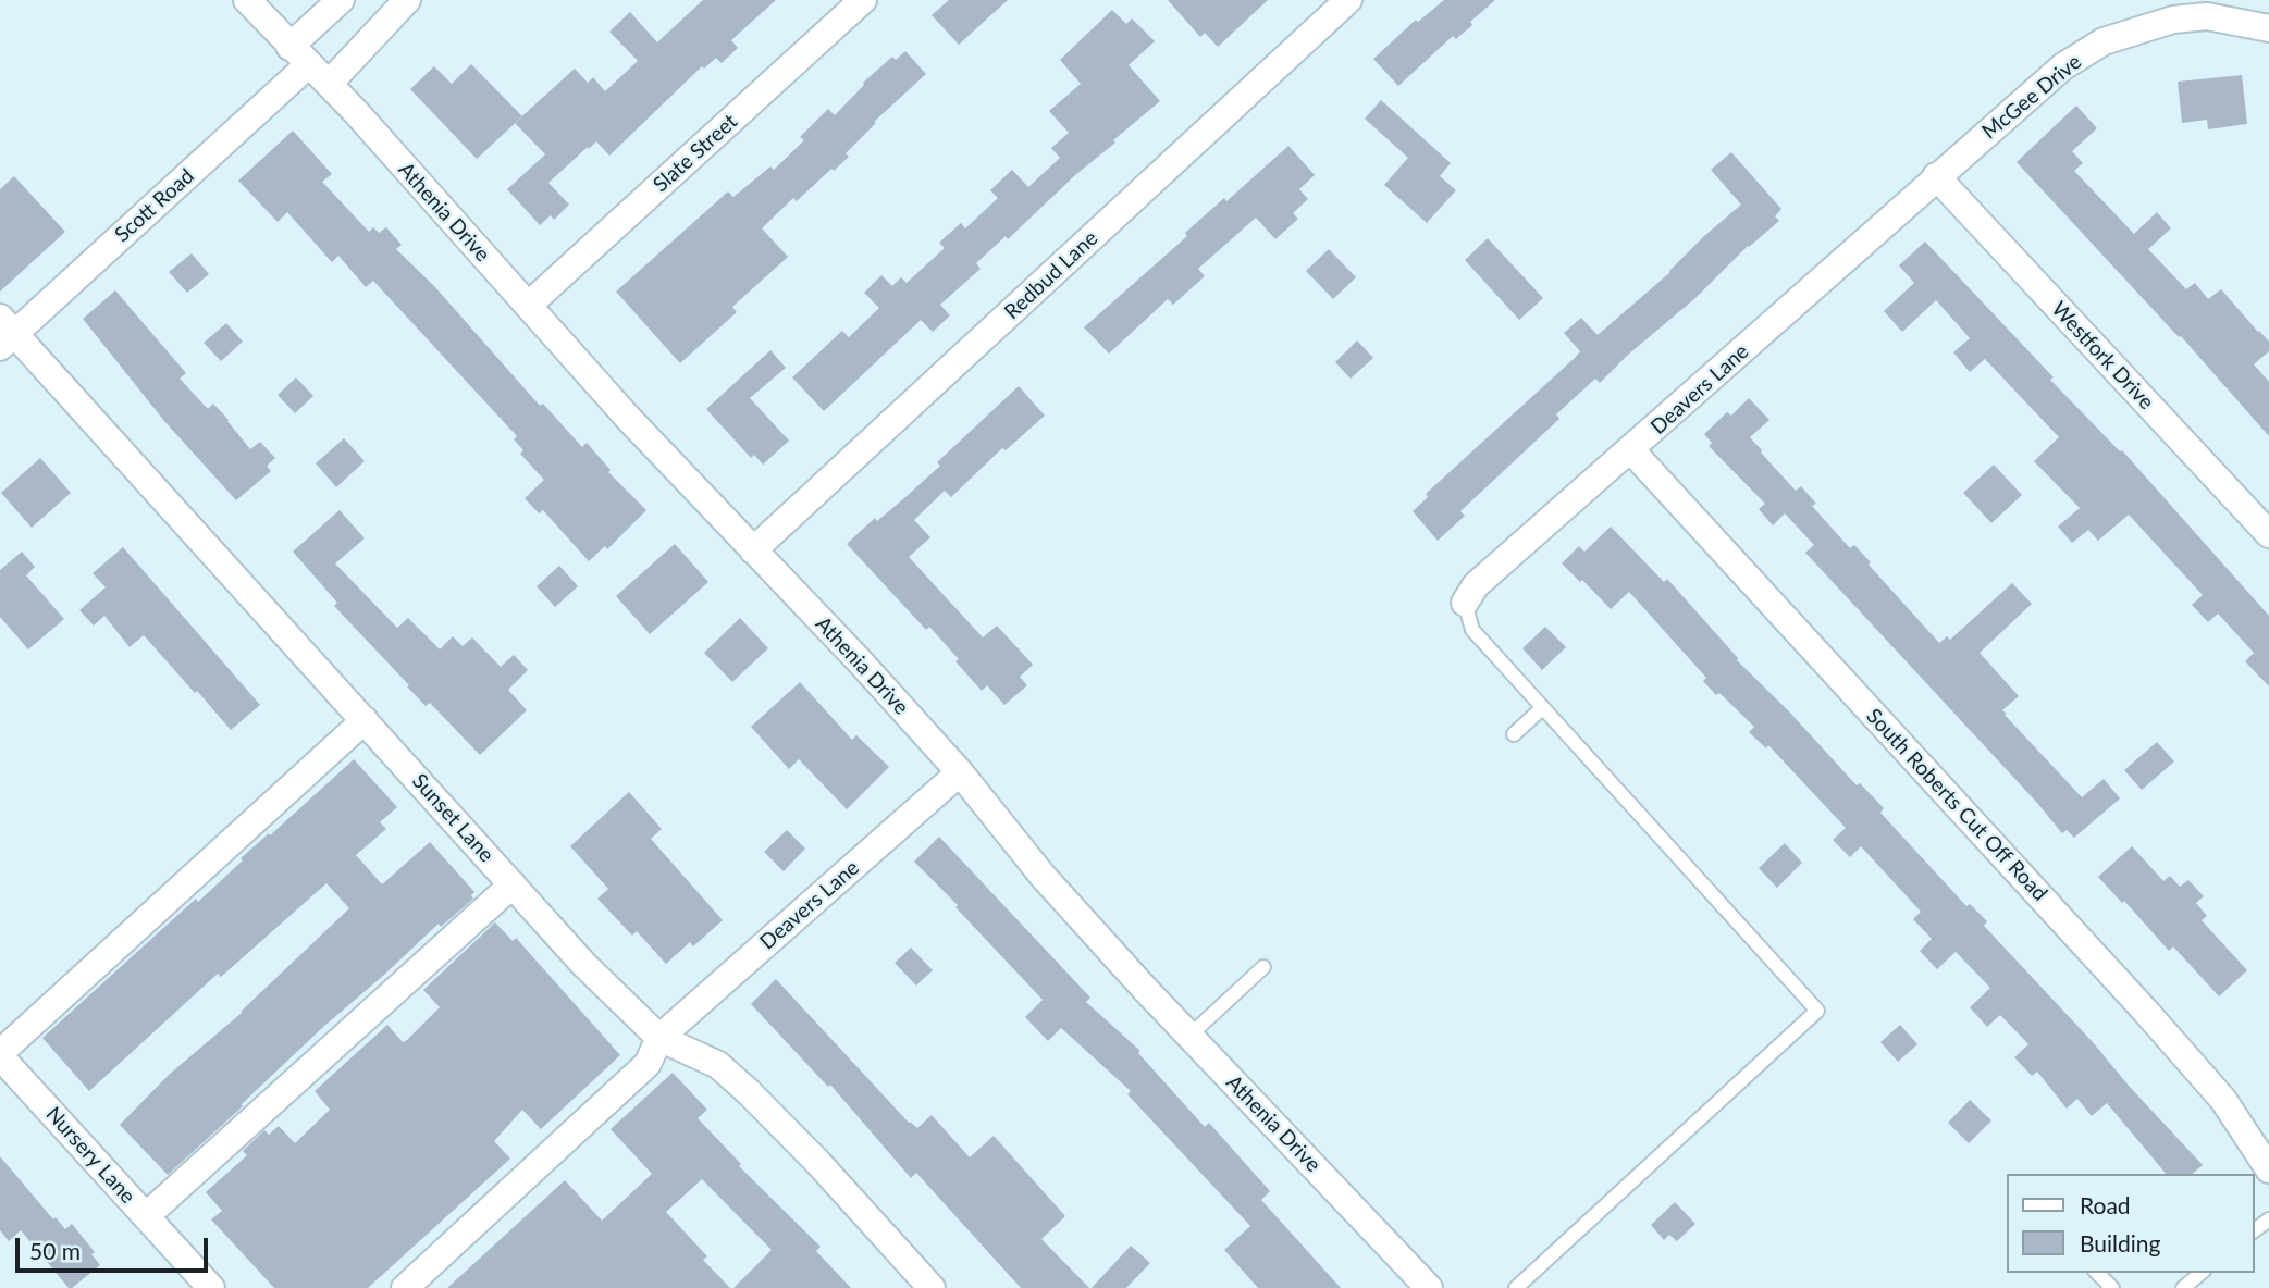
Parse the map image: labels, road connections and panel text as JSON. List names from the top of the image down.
{
  "streets": {
    "street": [
      "McGee Drive",
      "Slate Street",
      "Scott Road",
      "Athenia Drive",
      "Redbud Lane",
      "Westfork Drive",
      "Deavers Lane",
      "South Roberts Cut Off Road",
      "Sunset Lane",
      "Nursery Lane"
    ]
  },
  "crossings": [
    ["McGee Drive", "Westfork Drive"],
    ["McGee Drive", "Deavers Lane"],
    ["Slate Street", "Athenia Drive"],
    ["Scott Road", "Athenia Drive"],
    ["Scott Road", "Sunset Lane"],
    ["Athenia Drive", "Redbud Lane"],
    ["Athenia Drive", "Deavers Lane"],
    ["Westfork Drive", "Deavers Lane"],
    ["Deavers Lane", "South Roberts Cut Off Road"],
    ["Deavers Lane", "Sunset Lane"]
  ],
  "legend": ["Road", "Building"],
  "scale_bar": "50 m"
}
